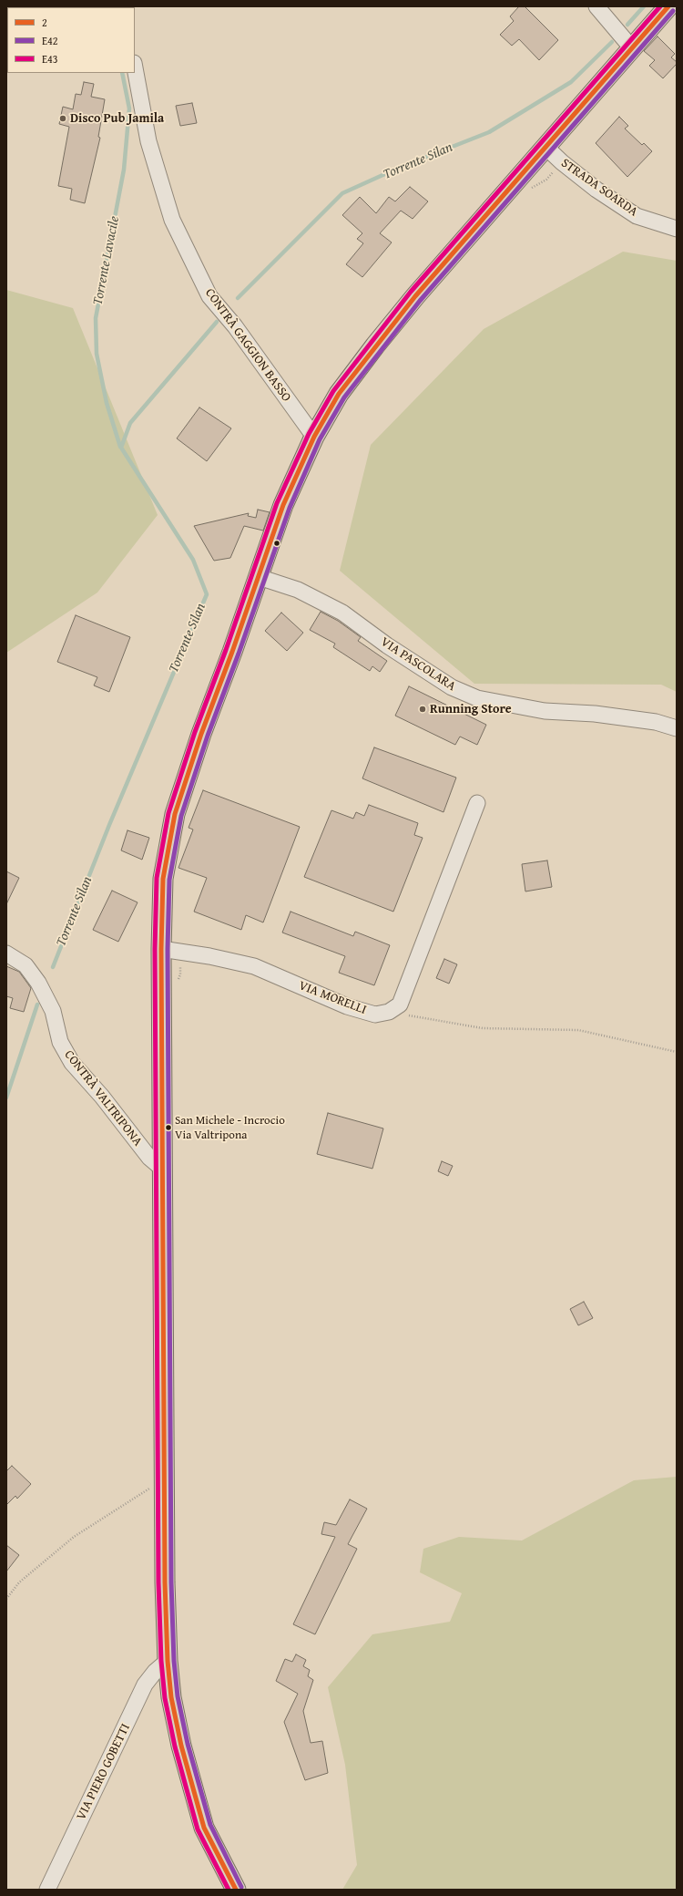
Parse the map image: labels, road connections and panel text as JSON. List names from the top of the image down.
{
  "streets": {
    "street": [
      "STRADA SOARDA",
      "CONTRÀ GAGGION BASSO",
      "VIA PASCOLARA",
      "VIA MORELLI",
      "CONTRÀ VALTRIPONA",
      "VIA PIERO GOBETTI"
    ]
  },
  "water": ["Torrente Silan", "Torrente Lavacile"],
  "places": ["Disco Pub Jamila", "Running Store", "San Michele - Incrocio Via Valtripona"],
  "lines": ["transit line 2", "transit line E43", "transit line E42"],
  "legend": ["2", "E42", "E43"]
}
